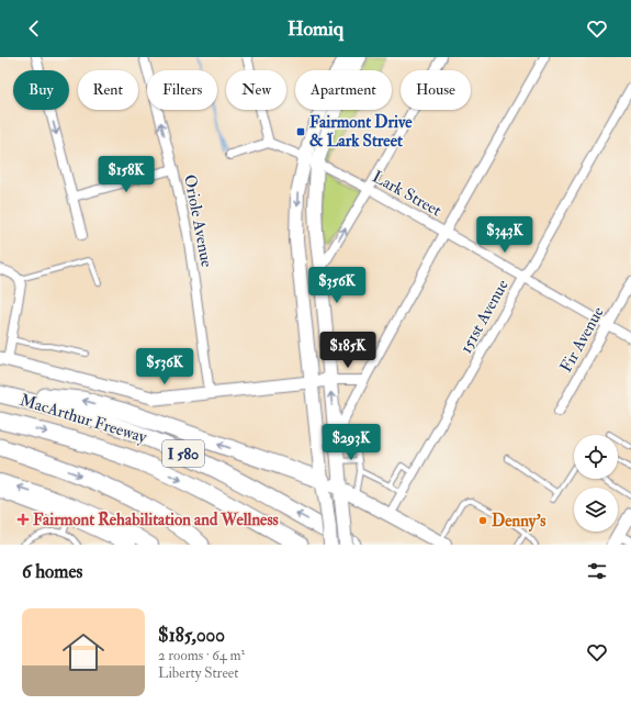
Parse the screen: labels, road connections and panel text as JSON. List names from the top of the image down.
{
  "streets": {
    "highway": ["MacArthur Freeway", "I 580"],
    "street": [
      "Lark Street",
      "Oriole Avenue",
      "151st Avenue",
      "Fir Avenue"
    ]
  },
  "crossings": [
    ["Lark Street", "151st Avenue"],
    ["Lark Street", "Fir Avenue"]
  ],
  "places": {
    "transit": ["Fairmont Drive & Lark Street"],
    "health": ["Fairmont Rehabilitation and Wellness"],
    "other": ["Denny's"]
  },
  "page": {
    "header": "Homiq",
    "chip": [
      "Buy",
      "Rent",
      "Filters",
      "New",
      "Apartment",
      "House"
    ],
    "price": [
      "$158K",
      "$343K",
      "$356K",
      "$185K",
      "$536K",
      "$293K"
    ],
    "heading": "6 homes",
    "list": [
      {
        "name": "$185,000",
        "note": "2 rooms · 64 m² · Liberty Street"
      }
    ]
  }
}
